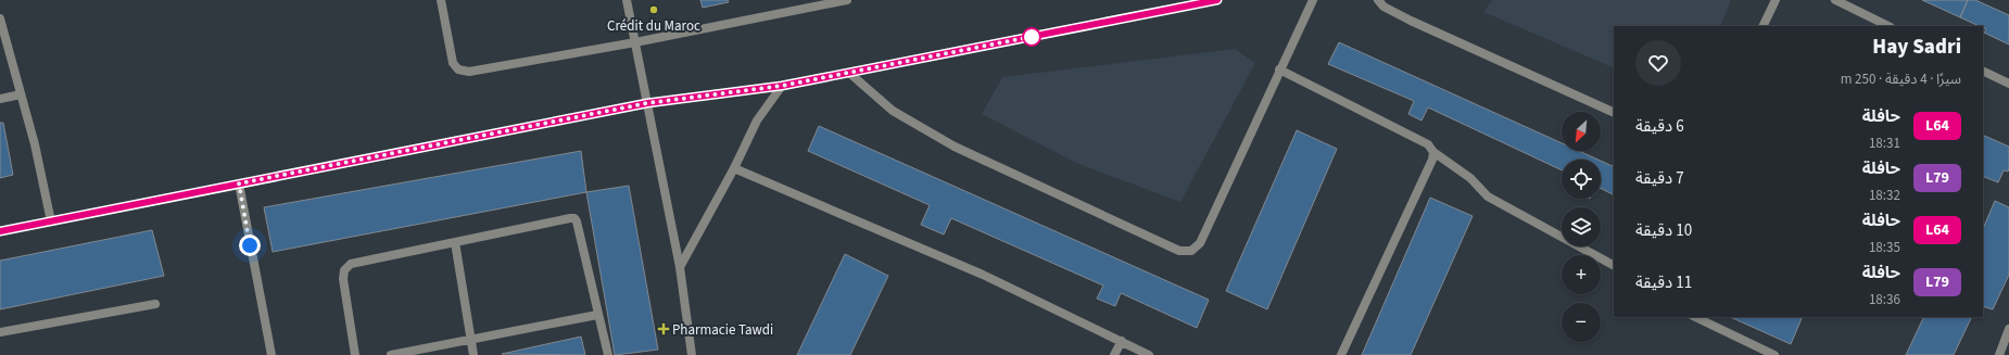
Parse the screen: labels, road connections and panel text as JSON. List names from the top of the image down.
{
  "places": {
    "other": ["Crédit du Maroc"],
    "health": ["Pharmacie Tawdi"]
  },
  "lines": ["bus line L64"],
  "north": "bottom left",
  "page": {
    "heading": ["Hay Sadri", "سيرًا · 4 دقيقة · 250 m"],
    "list": [
      {
        "mark": "L64",
        "name": "حافلة",
        "note": "18:31",
        "value": "6 دقيقة"
      },
      {
        "mark": "L79",
        "name": "حافلة",
        "note": "18:32",
        "value": "7 دقيقة"
      },
      {
        "mark": "L64",
        "name": "حافلة",
        "note": "18:35",
        "value": "10 دقيقة"
      },
      {
        "mark": "L79",
        "name": "حافلة",
        "note": "18:36",
        "value": "11 دقيقة"
      }
    ],
    "map_buttons": ["+", "−"]
  }
}
